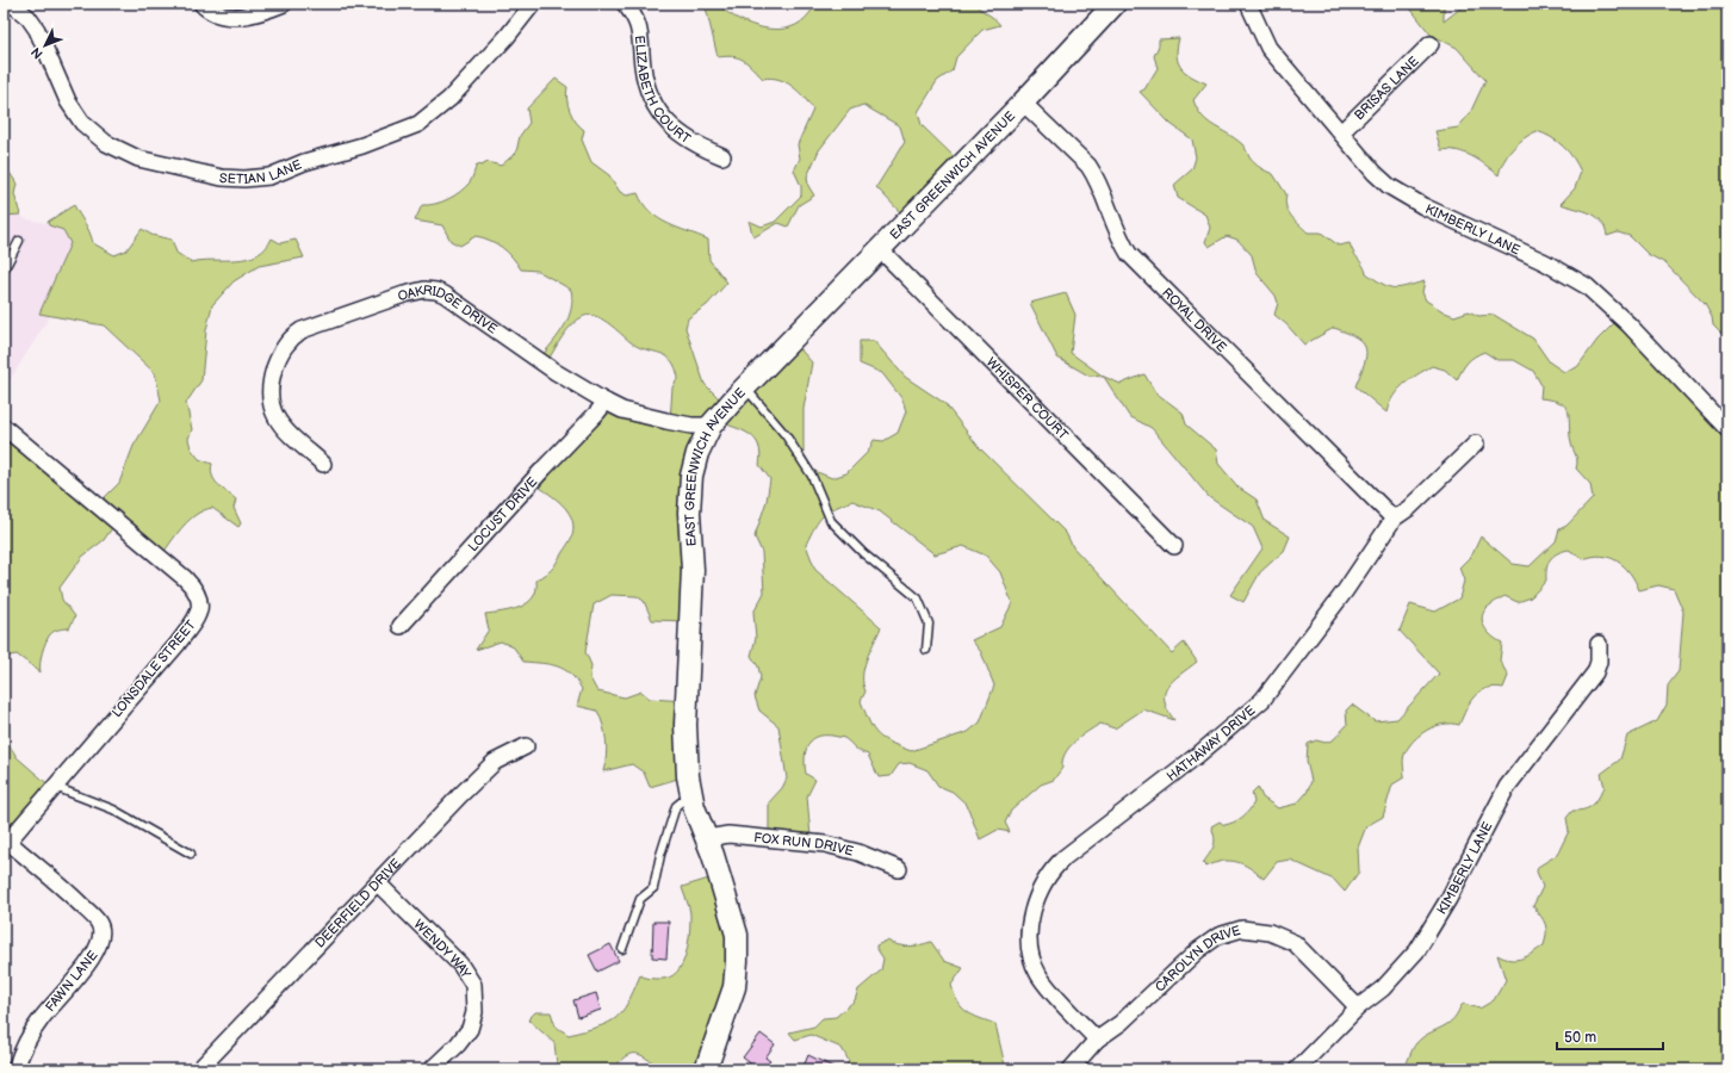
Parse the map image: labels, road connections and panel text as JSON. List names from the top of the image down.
{
  "streets": {
    "street": [
      "ELIZABETH COURT",
      "BRISAS LANE",
      "SETIAN LANE",
      "EAST GREENWICH AVENUE",
      "KIMBERLY LANE",
      "OAKRIDGE DRIVE",
      "ROYAL DRIVE",
      "WHISPER COURT",
      "LOCUST DRIVE",
      "LONSDALE STREET",
      "HATHAWAY DRIVE",
      "FOX RUN DRIVE",
      "DEERFIELD DRIVE",
      "WENDY WAY",
      "CAROLYN DRIVE",
      "FAWN LANE"
    ]
  },
  "crossings": [
    ["BRISAS LANE", "KIMBERLY LANE"],
    ["EAST GREENWICH AVENUE", "OAKRIDGE DRIVE"],
    ["EAST GREENWICH AVENUE", "ROYAL DRIVE"],
    ["EAST GREENWICH AVENUE", "WHISPER COURT"],
    ["EAST GREENWICH AVENUE", "FOX RUN DRIVE"],
    ["KIMBERLY LANE", "CAROLYN DRIVE"],
    ["OAKRIDGE DRIVE", "LOCUST DRIVE"],
    ["ROYAL DRIVE", "HATHAWAY DRIVE"],
    ["LONSDALE STREET", "FAWN LANE"],
    ["HATHAWAY DRIVE", "CAROLYN DRIVE"],
    ["DEERFIELD DRIVE", "WENDY WAY"]
  ],
  "scale_bar": "50 m",
  "north": "bottom left"
}
